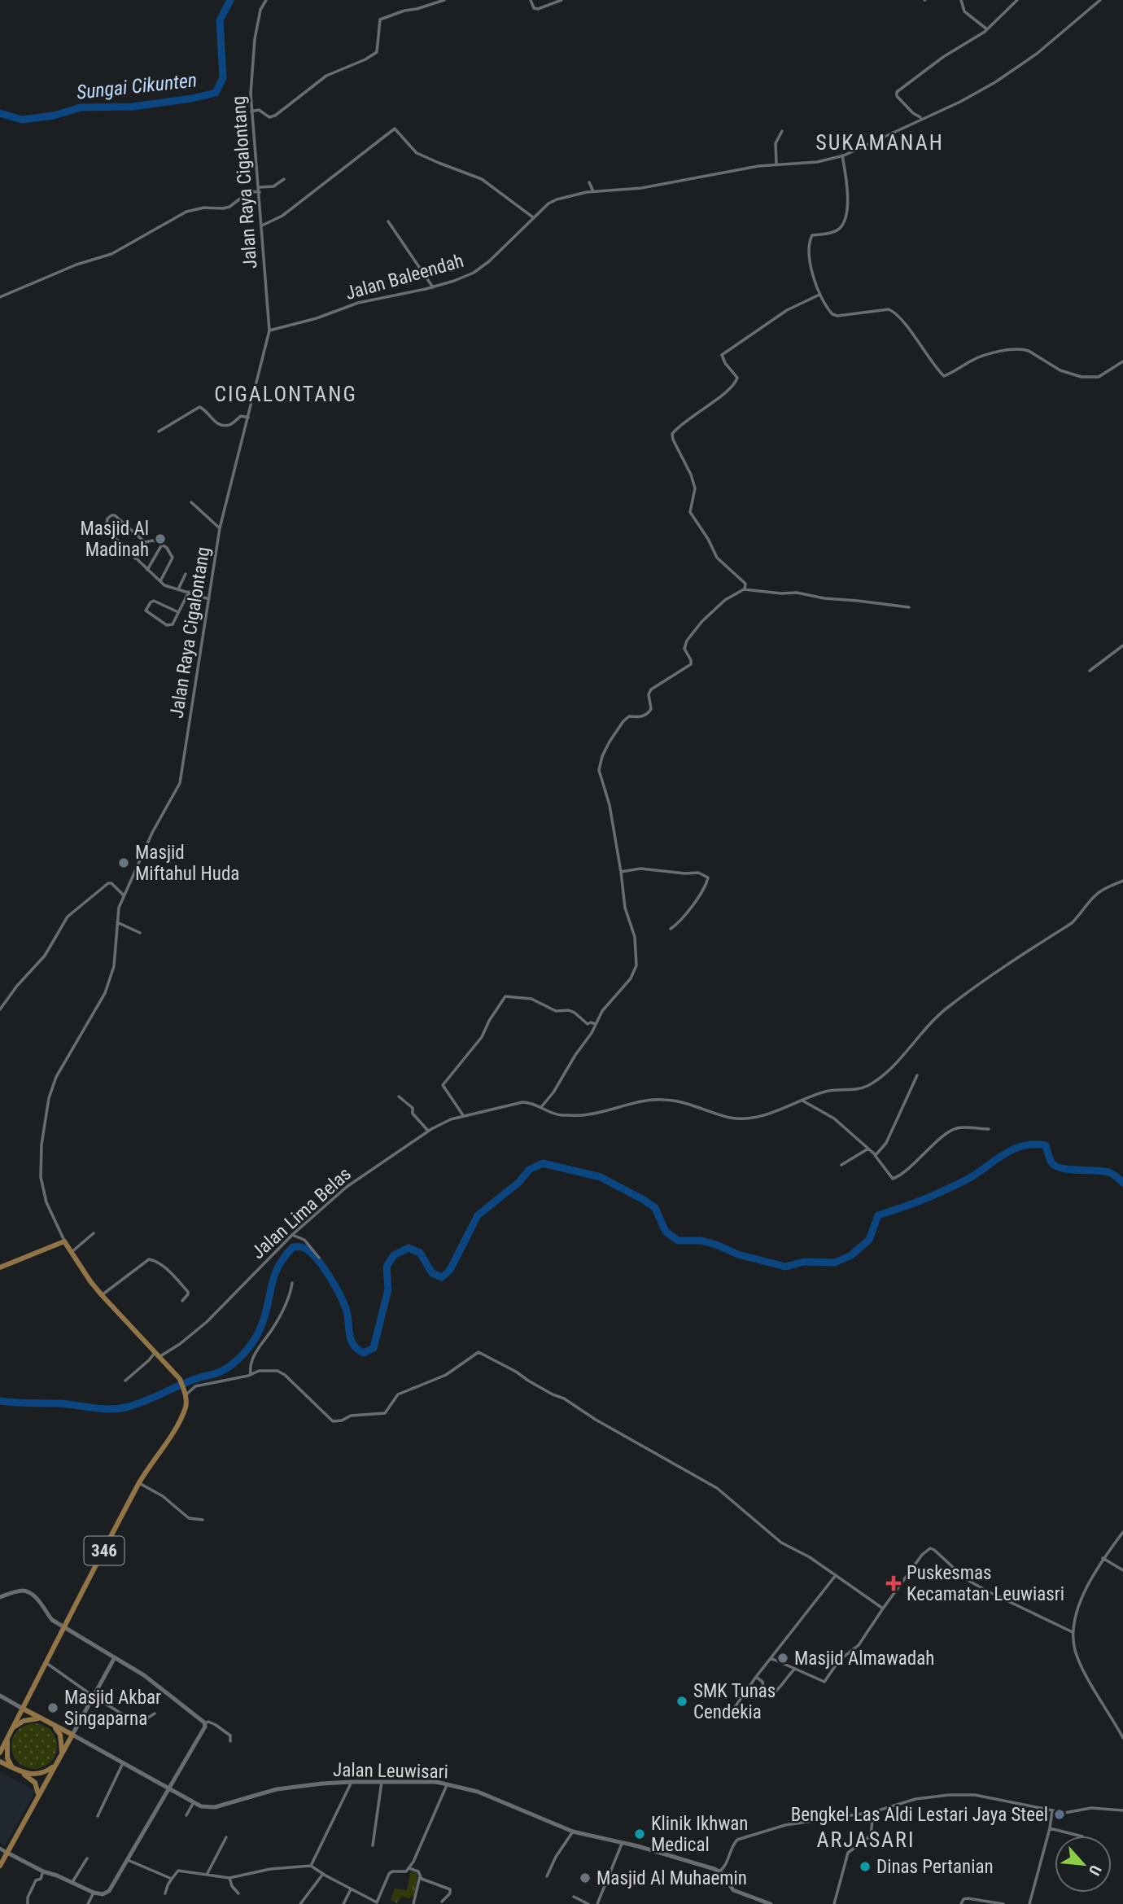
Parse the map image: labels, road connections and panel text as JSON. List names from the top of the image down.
{
  "streets": {
    "main road": ["346", "Jalan Leuwisari"],
    "street": ["Jalan Raya Cigalontang", "Jalan Baleendah", "Jalan Lima Belas"]
  },
  "crossings": [
    ["Jalan Raya Cigalontang", "Jalan Baleendah"],
    ["Jalan Raya Cigalontang", "346"],
    ["Jalan Lima Belas", "346"]
  ],
  "districts": ["SUKAMANAH", "CIGALONTANG", "ARJASARI"],
  "water": ["Sungai Cikunten"],
  "places": {
    "other": [
      "Masjid Al Madinah",
      "Masjid Miftahul Huda",
      "Masjid Almawadah",
      "SMK Tunas Cendekia",
      "Masjid Akbar Singaparna",
      "Bengkel Las Aldi Lestari Jaya Steel",
      "Klinik Ikhwan Medical",
      "Dinas Pertanian",
      "Masjid Al Muhaemin"
    ],
    "health": ["Puskesmas Kecamatan Leuwiasri"]
  },
  "north": "bottom right"
}
